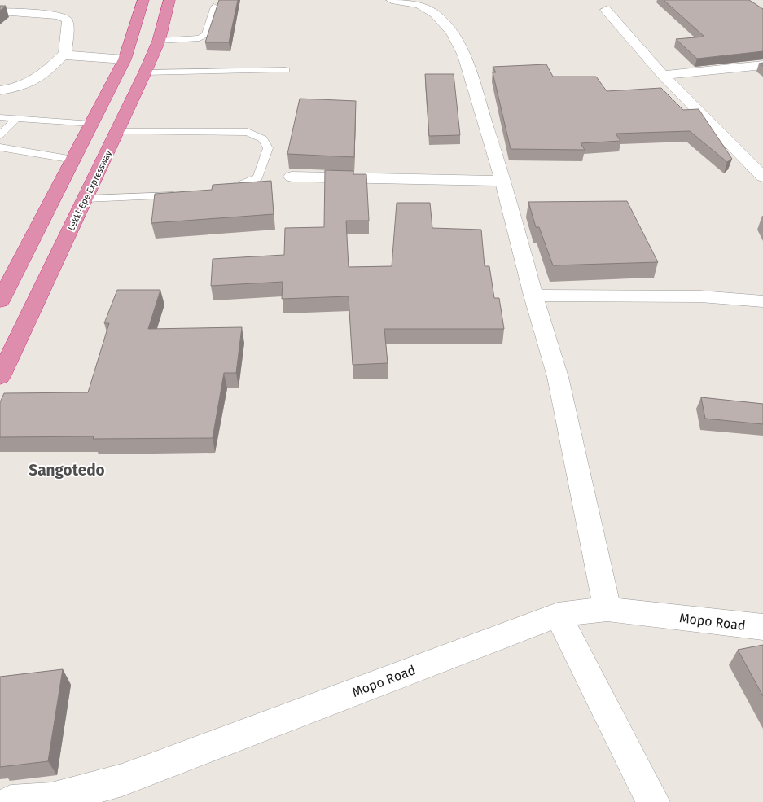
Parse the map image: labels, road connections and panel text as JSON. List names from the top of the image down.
{
  "streets": {
    "highway": ["Lekki-Epe Expressway"],
    "street": ["Mopo Road"]
  },
  "districts": ["Sangotedo"]
}
